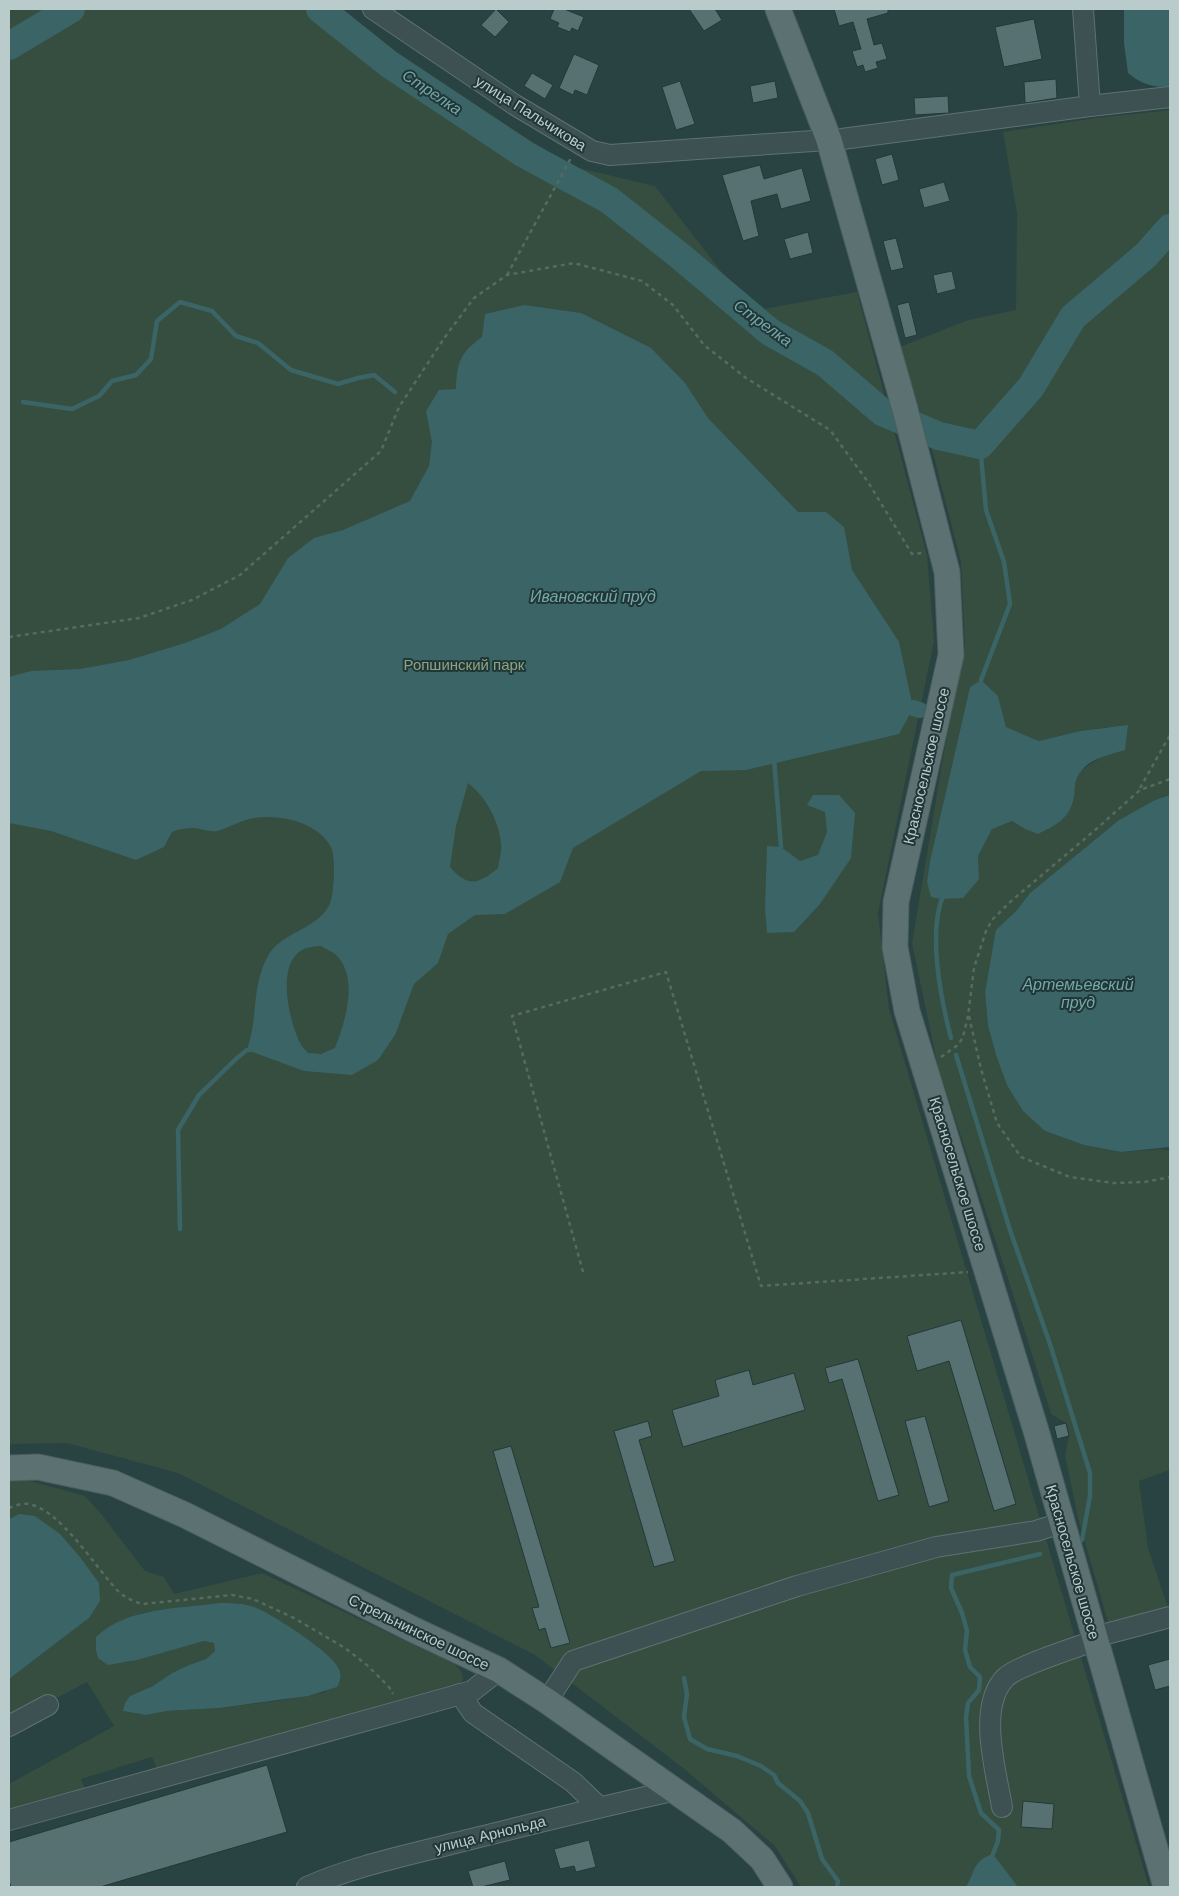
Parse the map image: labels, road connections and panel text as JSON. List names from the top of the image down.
{
  "streets": {
    "main road": ["Красносельское шоссе", "Стрельнинское шоссе"],
    "street": ["улица Пальчикова", "улица Арнольда"]
  },
  "crossings": [
    ["улица Пальчикова", "Красносельское шоссе"],
    ["Стрельнинское шоссе", "улица Арнольда"]
  ],
  "water": ["Стрелка", "Ивановский пруд", "Артемьевский пруд"],
  "parks": ["Ропшинский парк"]
}
